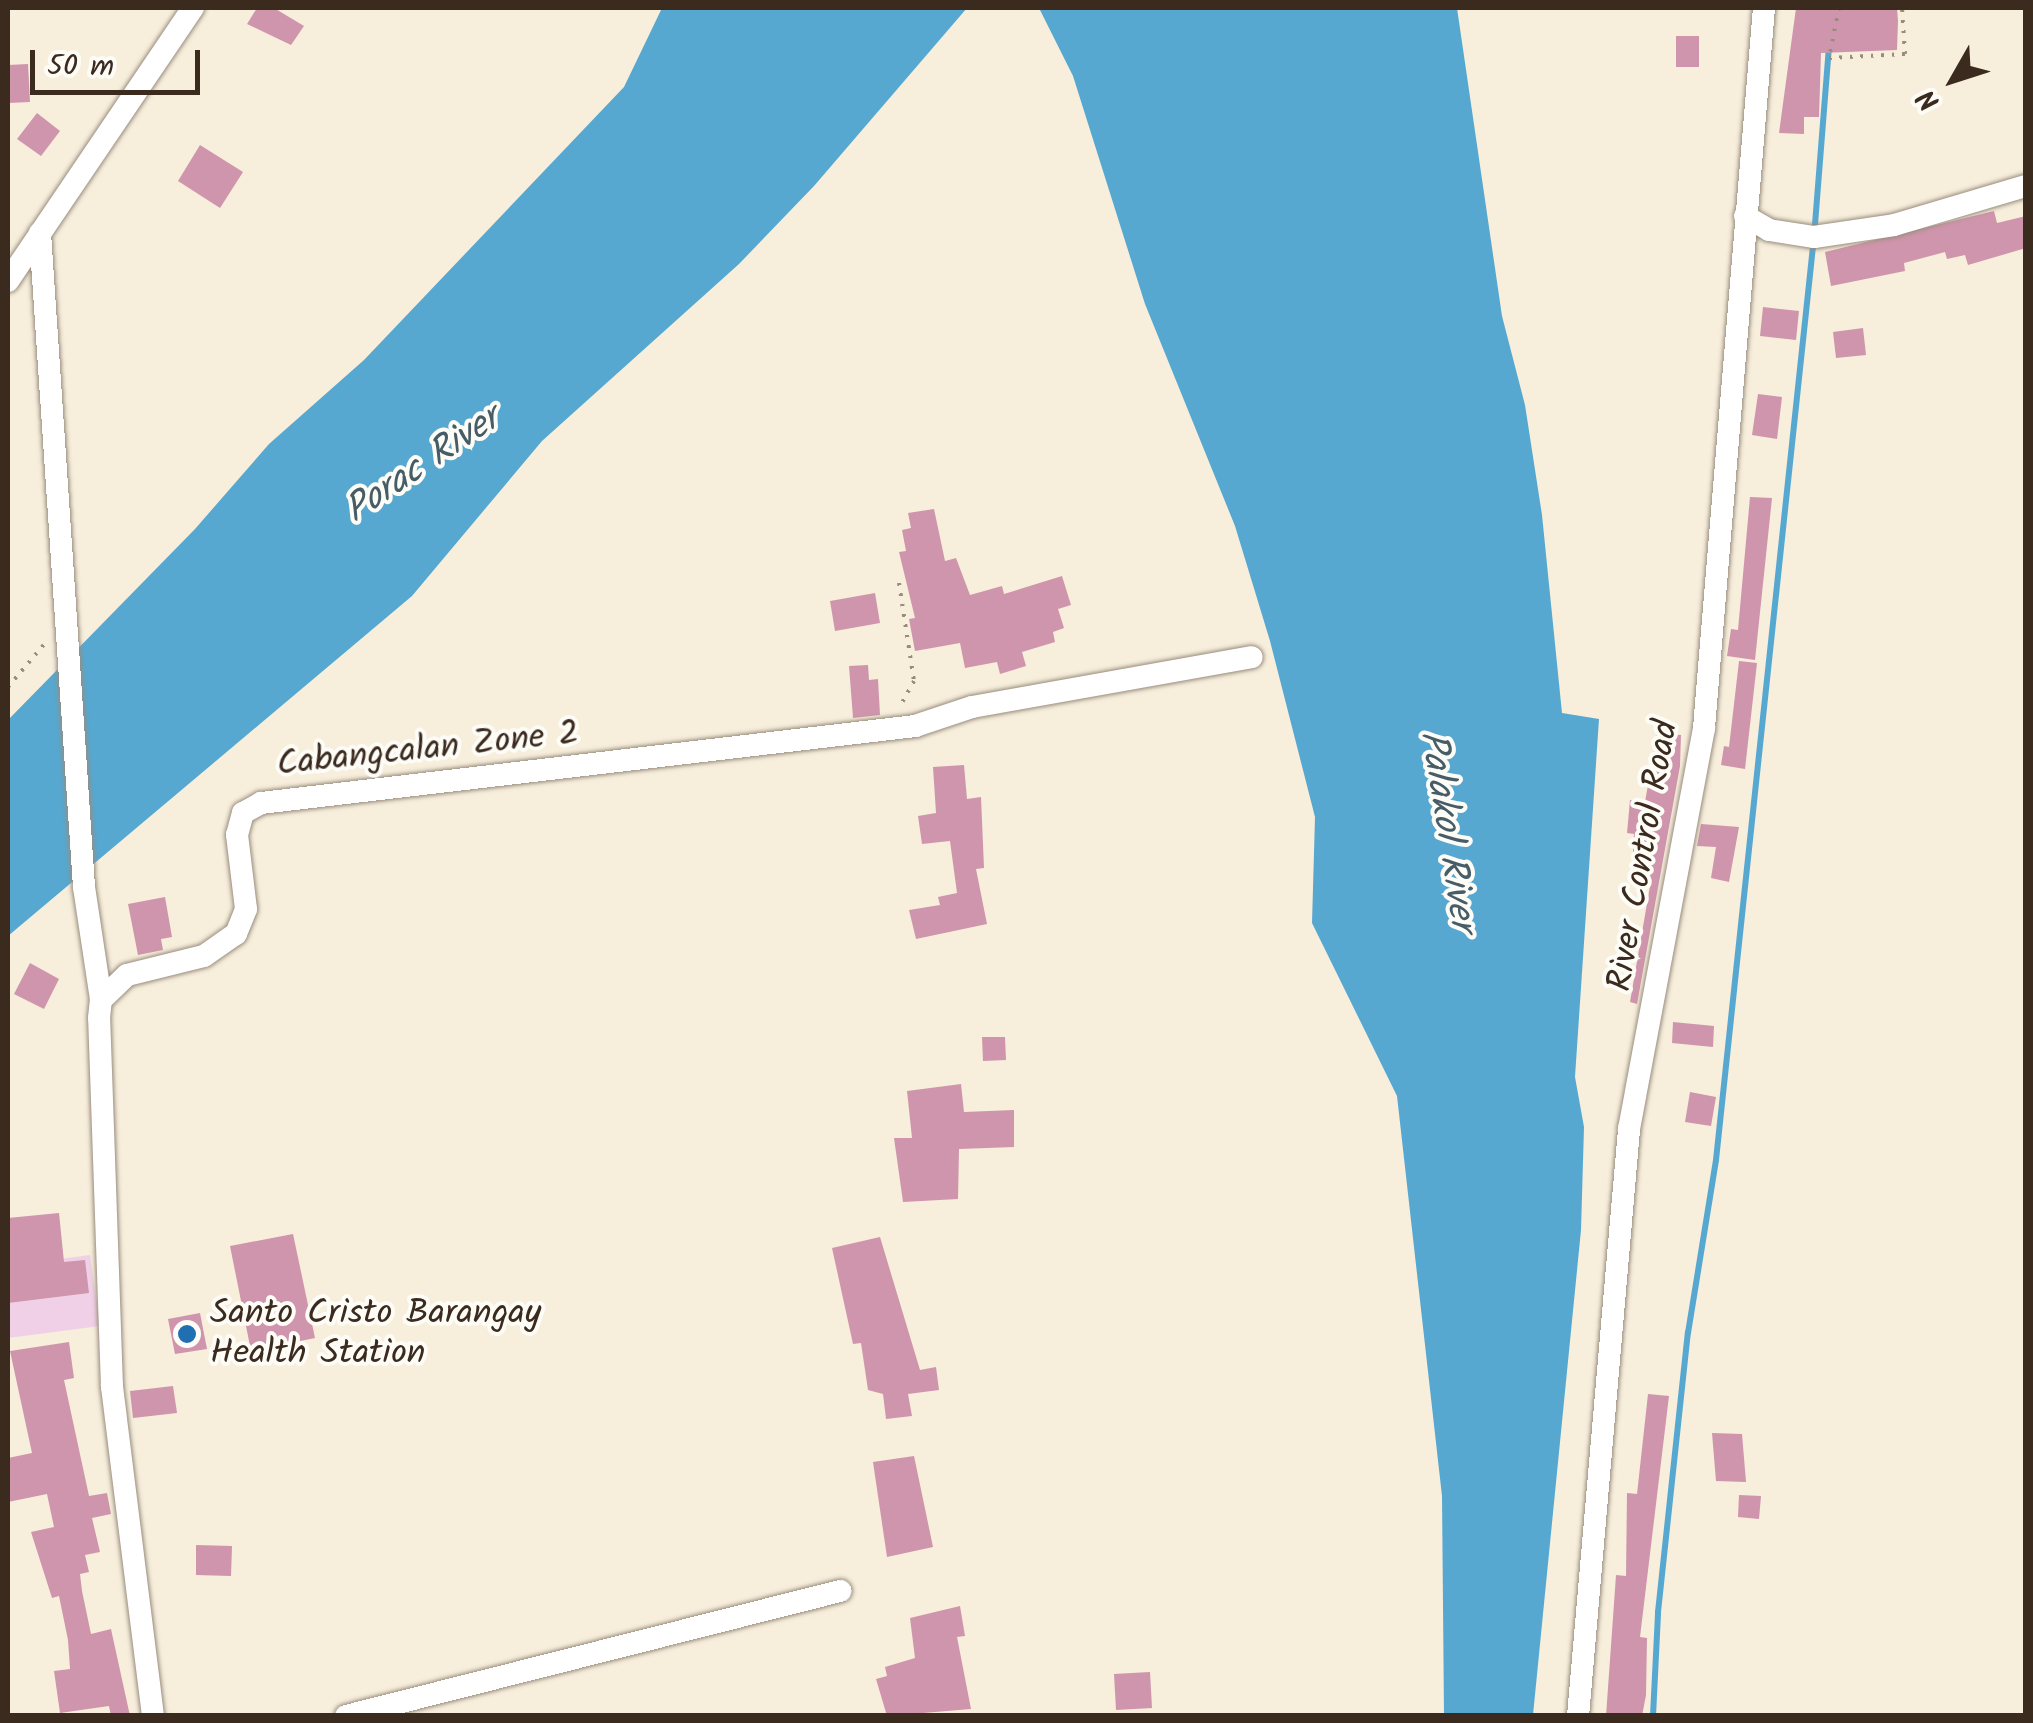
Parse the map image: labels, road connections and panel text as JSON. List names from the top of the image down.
{
  "streets": {
    "street": ["Cabangcalan Zone 2", "River Control Road"]
  },
  "water": ["Porac River", "Palakol River"],
  "places": ["Santo Cristo Barangay Health Station"],
  "scale_bar": "50 m",
  "north": "bottom left"
}
